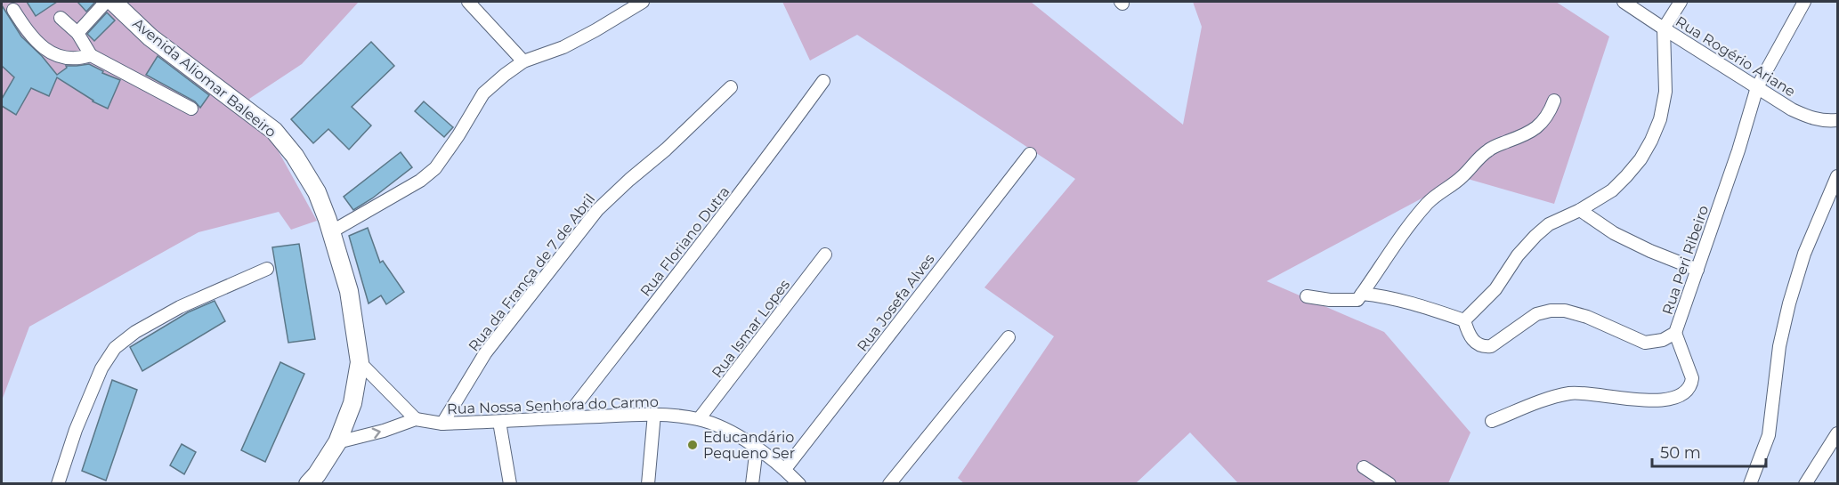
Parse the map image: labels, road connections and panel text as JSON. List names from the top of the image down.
{
  "streets": {
    "main road": ["Avenida Aliomar Baleeiro"],
    "street": [
      "Rua Rogério Ariane",
      "Rua Floriano Dutra",
      "Rua Peri Ribeiro",
      "Rua da França de 7 de Abril",
      "Rua Josefa Alves",
      "Rua Ismar Lopes",
      "Rua Nossa Senhora do Carmo"
    ]
  },
  "crossings": [
    ["Rua Rogério Ariane", "Rua Peri Ribeiro"],
    ["Avenida Aliomar Baleeiro", "Rua Nossa Senhora do Carmo"],
    ["Rua Floriano Dutra", "Rua Nossa Senhora do Carmo"],
    ["Rua da França de 7 de Abril", "Rua Nossa Senhora do Carmo"],
    ["Rua Josefa Alves", "Rua Nossa Senhora do Carmo"],
    ["Rua Ismar Lopes", "Rua Nossa Senhora do Carmo"]
  ],
  "places": ["Educandário Pequeno Ser"],
  "scale_bar": "50 m"
}
